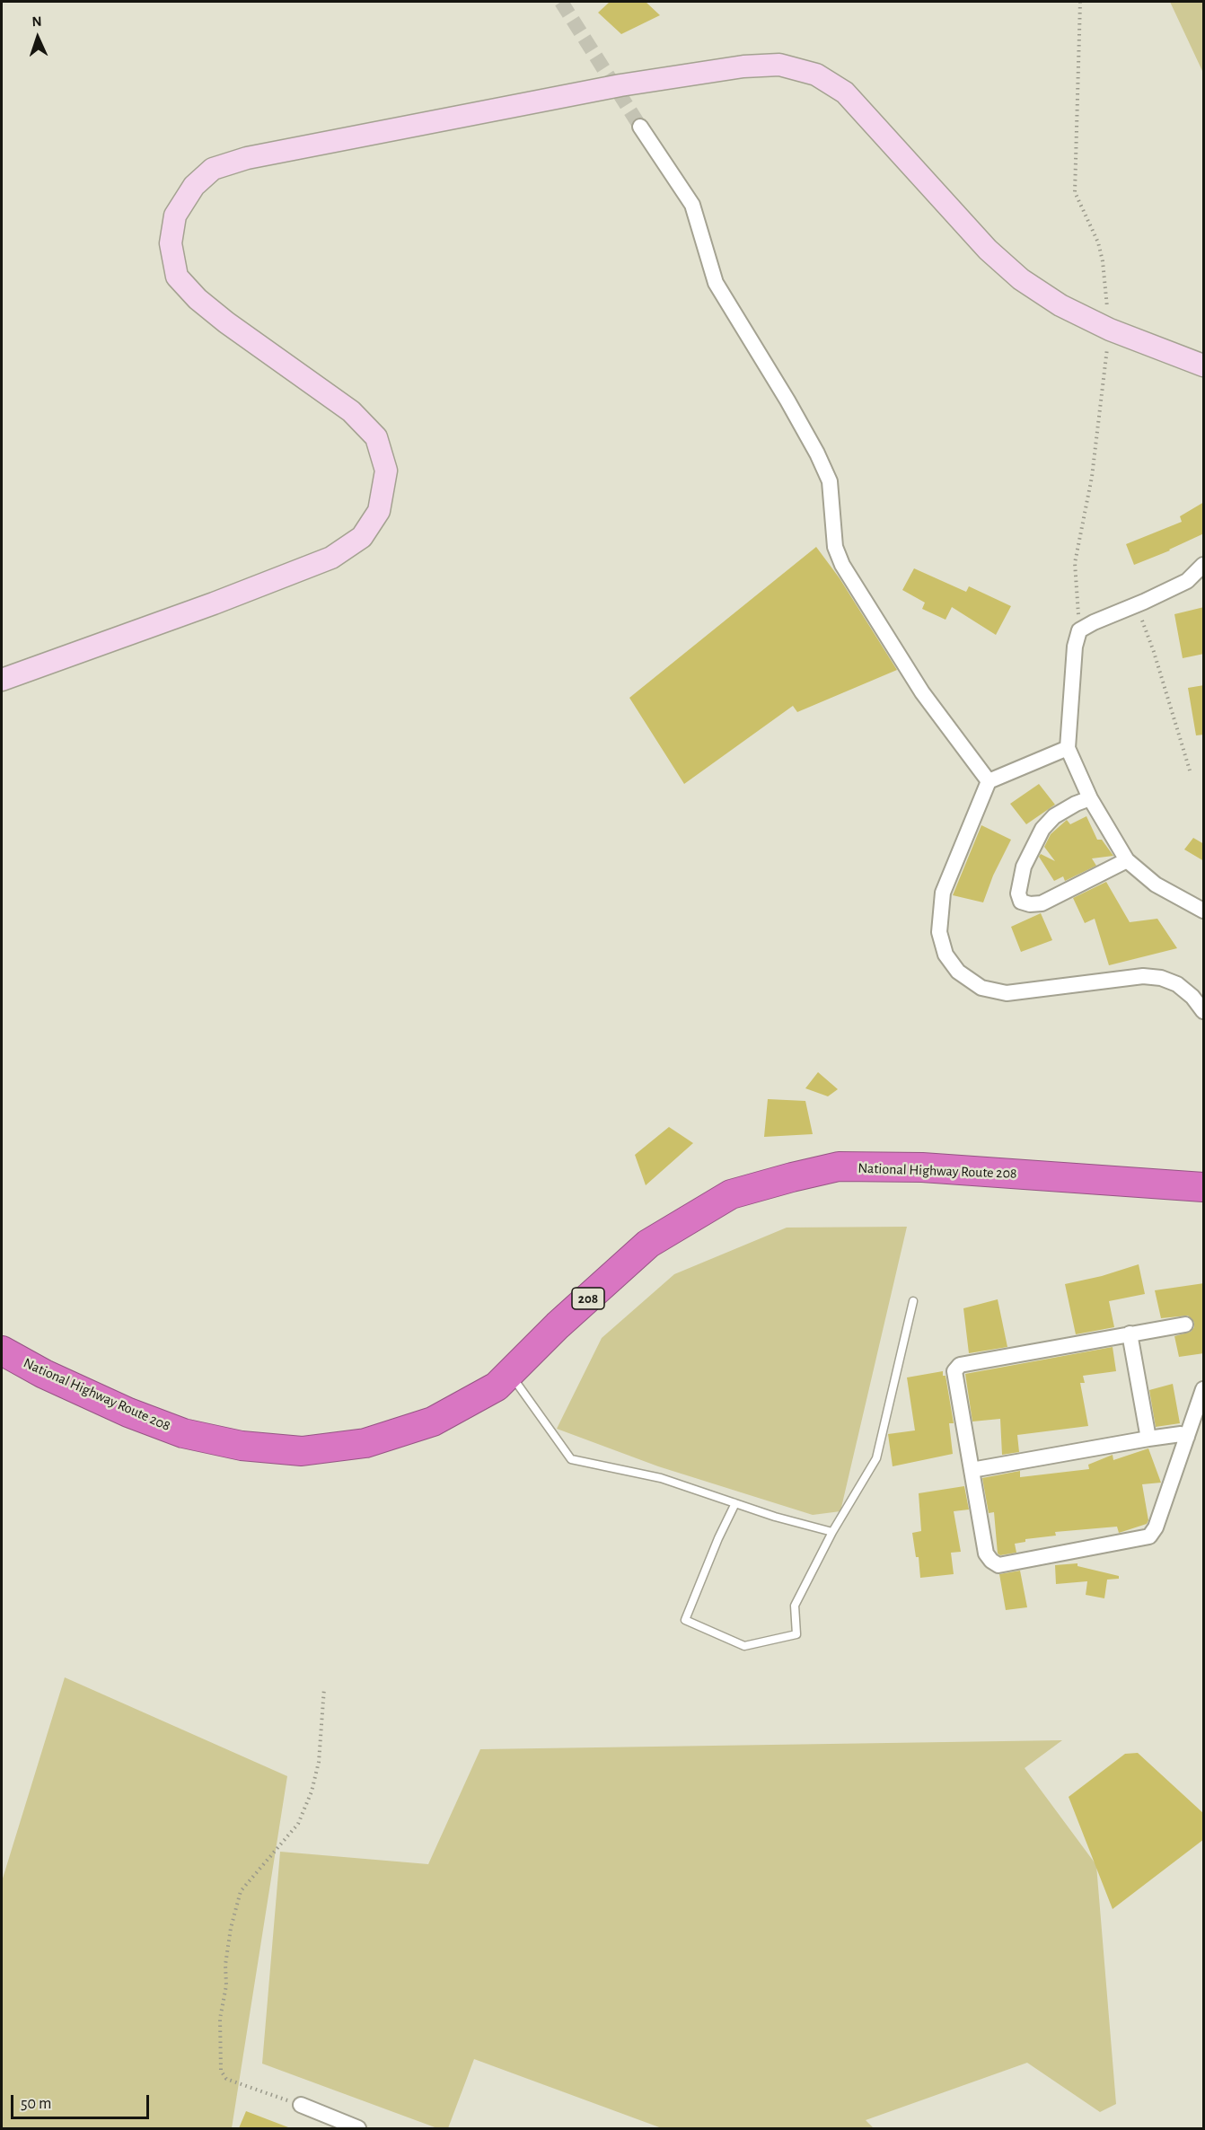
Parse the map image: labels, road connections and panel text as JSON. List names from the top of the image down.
{
  "streets": {
    "highway": ["National Highway Route 208", "208"]
  },
  "scale_bar": "50 m",
  "north": "top"
}
